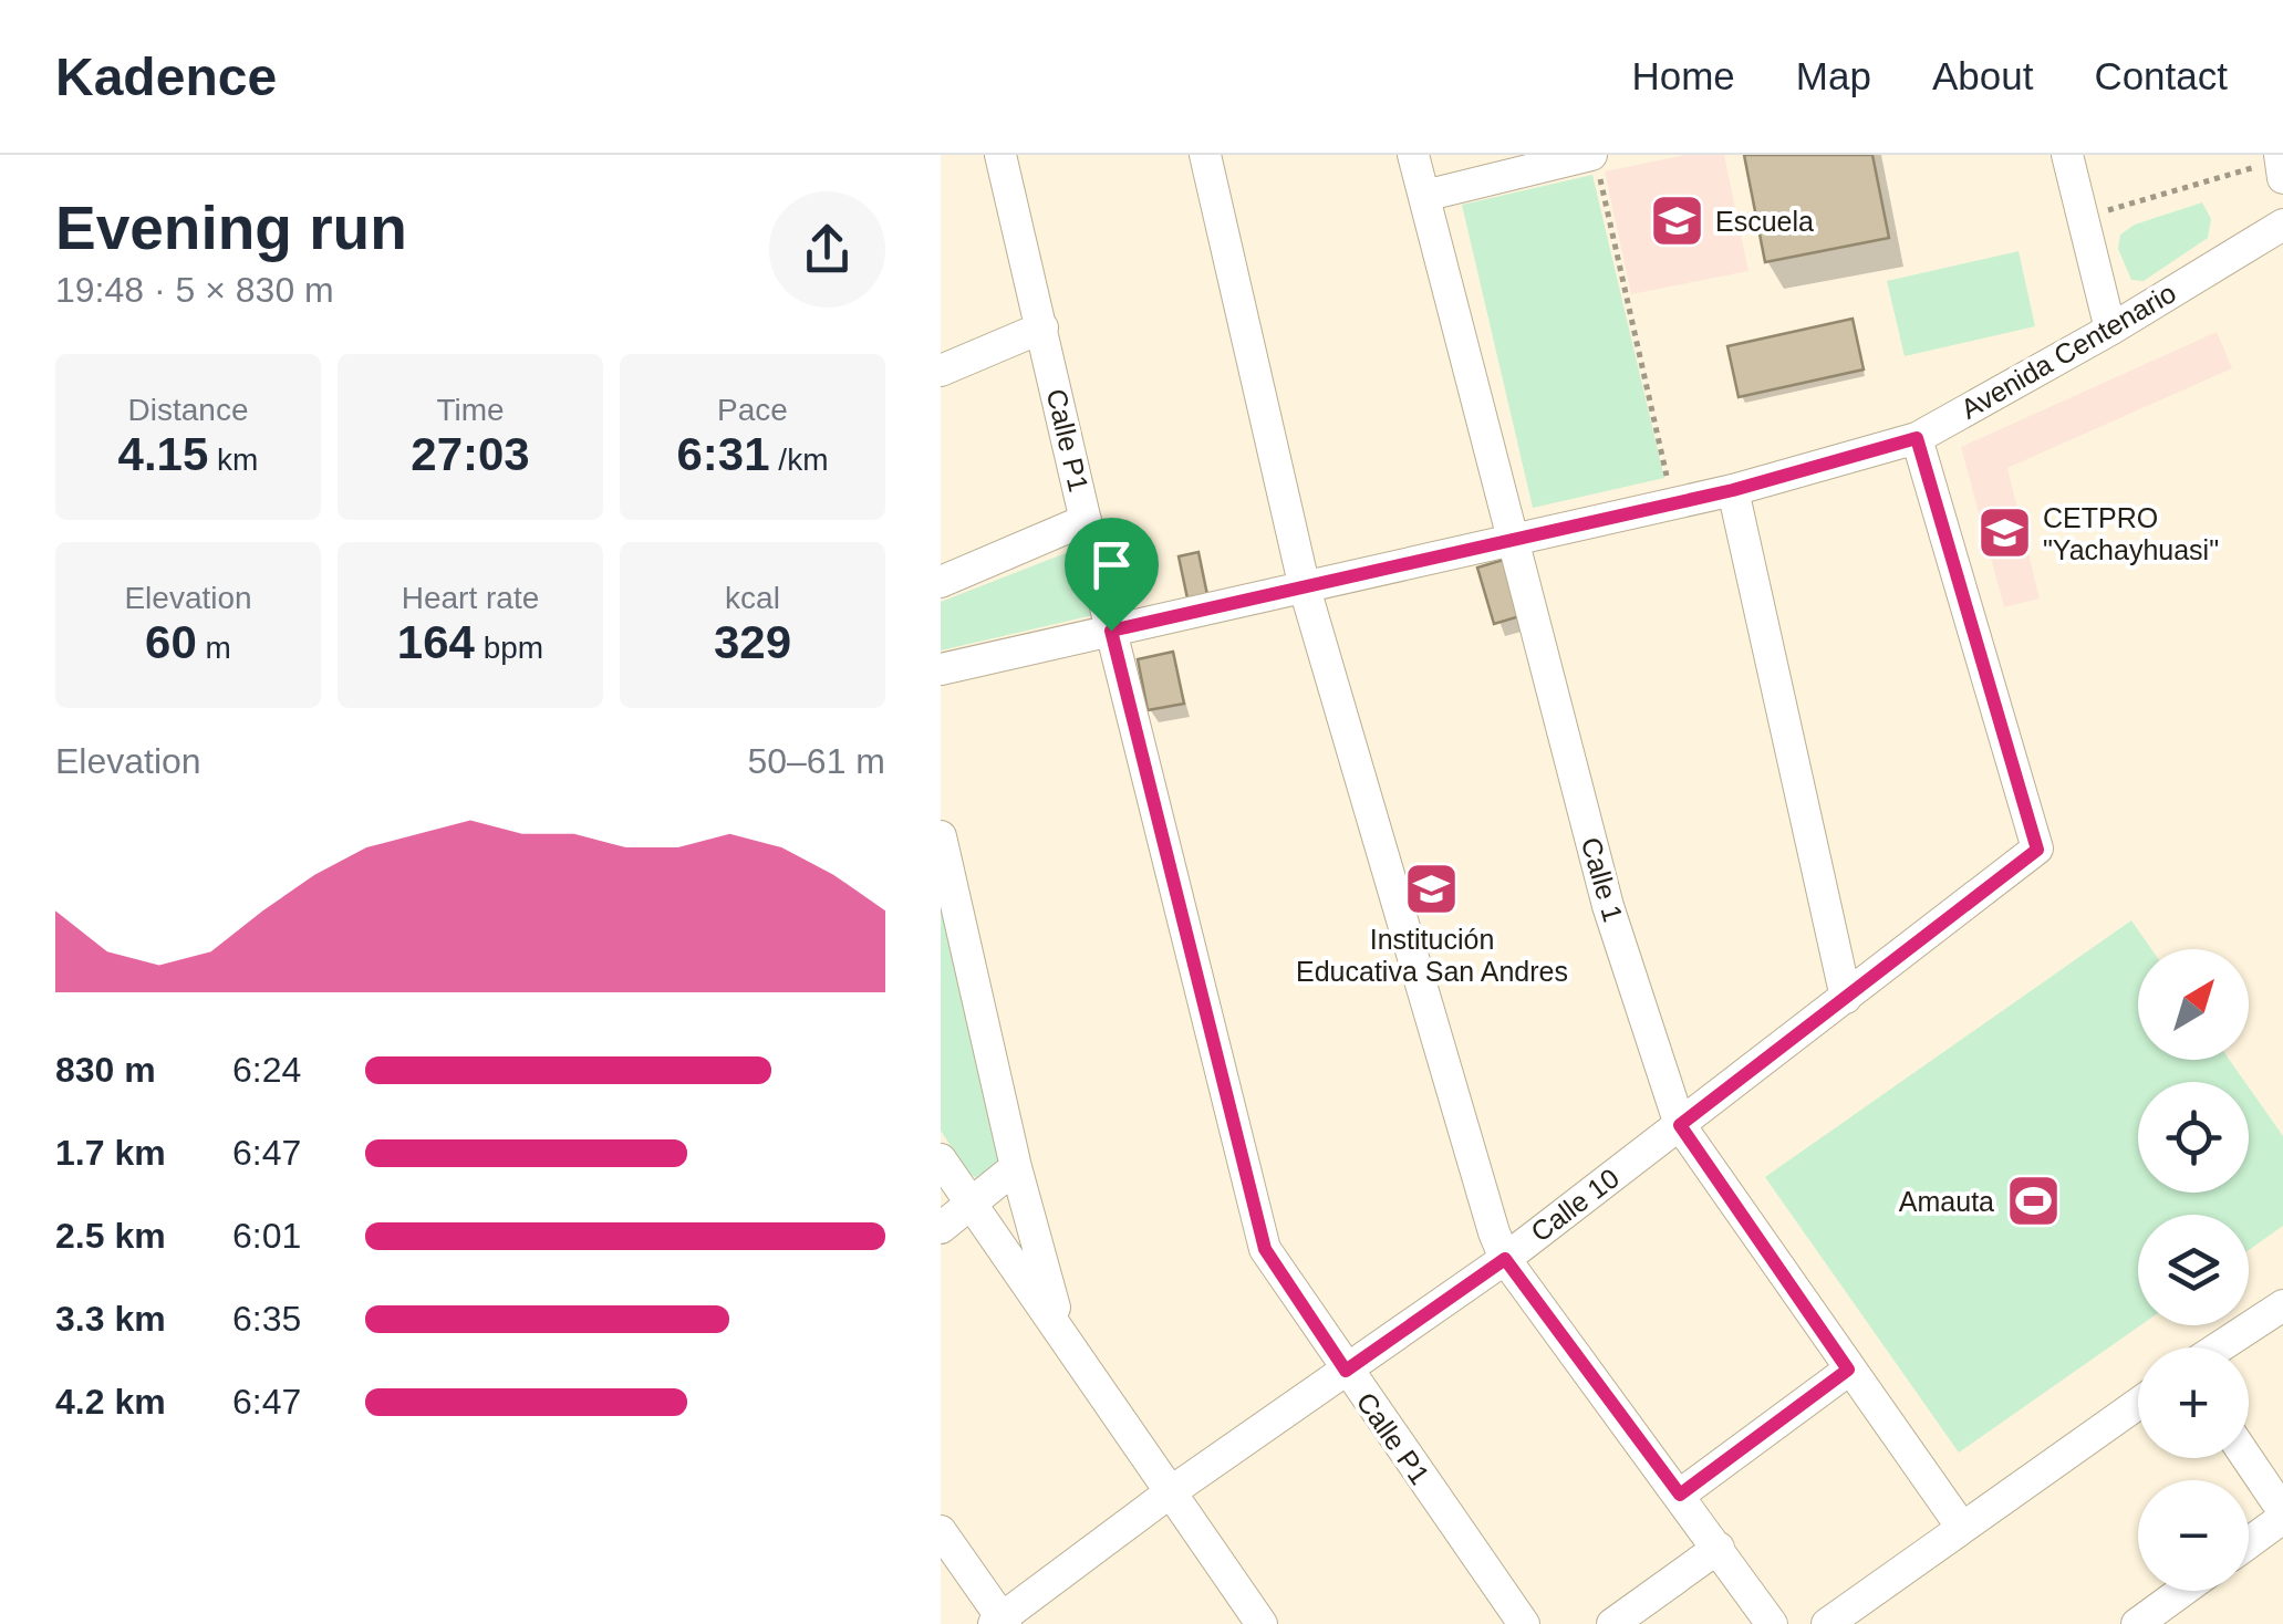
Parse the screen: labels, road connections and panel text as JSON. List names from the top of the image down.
{
  "streets": {
    "street": [
      "Avenida Centenario",
      "Calle P1",
      "Calle 1",
      "Calle 10"
    ]
  },
  "crossings": [
    ["Avenida Centenario", "Calle P1"],
    ["Avenida Centenario", "Calle 1"],
    ["Avenida Centenario", "Calle 10"],
    ["Calle P1", "Calle 10"],
    ["Calle 1", "Calle 10"]
  ],
  "places": {
    "school or university": ["Escuela", "CETPRO \"Yachayhuasi\"", "Institución Educativa San Andres"],
    "sports": ["Amauta"]
  },
  "north": "top right",
  "page": {
    "header": "Kadence",
    "nav": [
      "Home",
      "Map",
      "About",
      "Contact"
    ],
    "heading": ["Evening run", "19:48 · 5 × 830 m"],
    "stats": [
      ["Distance", "4.15 km"],
      ["Time", "27:03"],
      ["Pace", "6:31 /km"],
      ["Elevation", "60 m"],
      ["Heart rate", "164 bpm"],
      ["kcal", "329"]
    ],
    "chart": ["Elevation", "50–61 m"],
    "map_buttons": ["+", "−"],
    "list": [
      {
        "name": "830 m",
        "note": "6:24"
      },
      {
        "name": "1.7 km",
        "note": "6:47"
      },
      {
        "name": "2.5 km",
        "note": "6:01"
      },
      {
        "name": "3.3 km",
        "note": "6:35"
      },
      {
        "name": "4.2 km",
        "note": "6:47"
      }
    ]
  }
}
